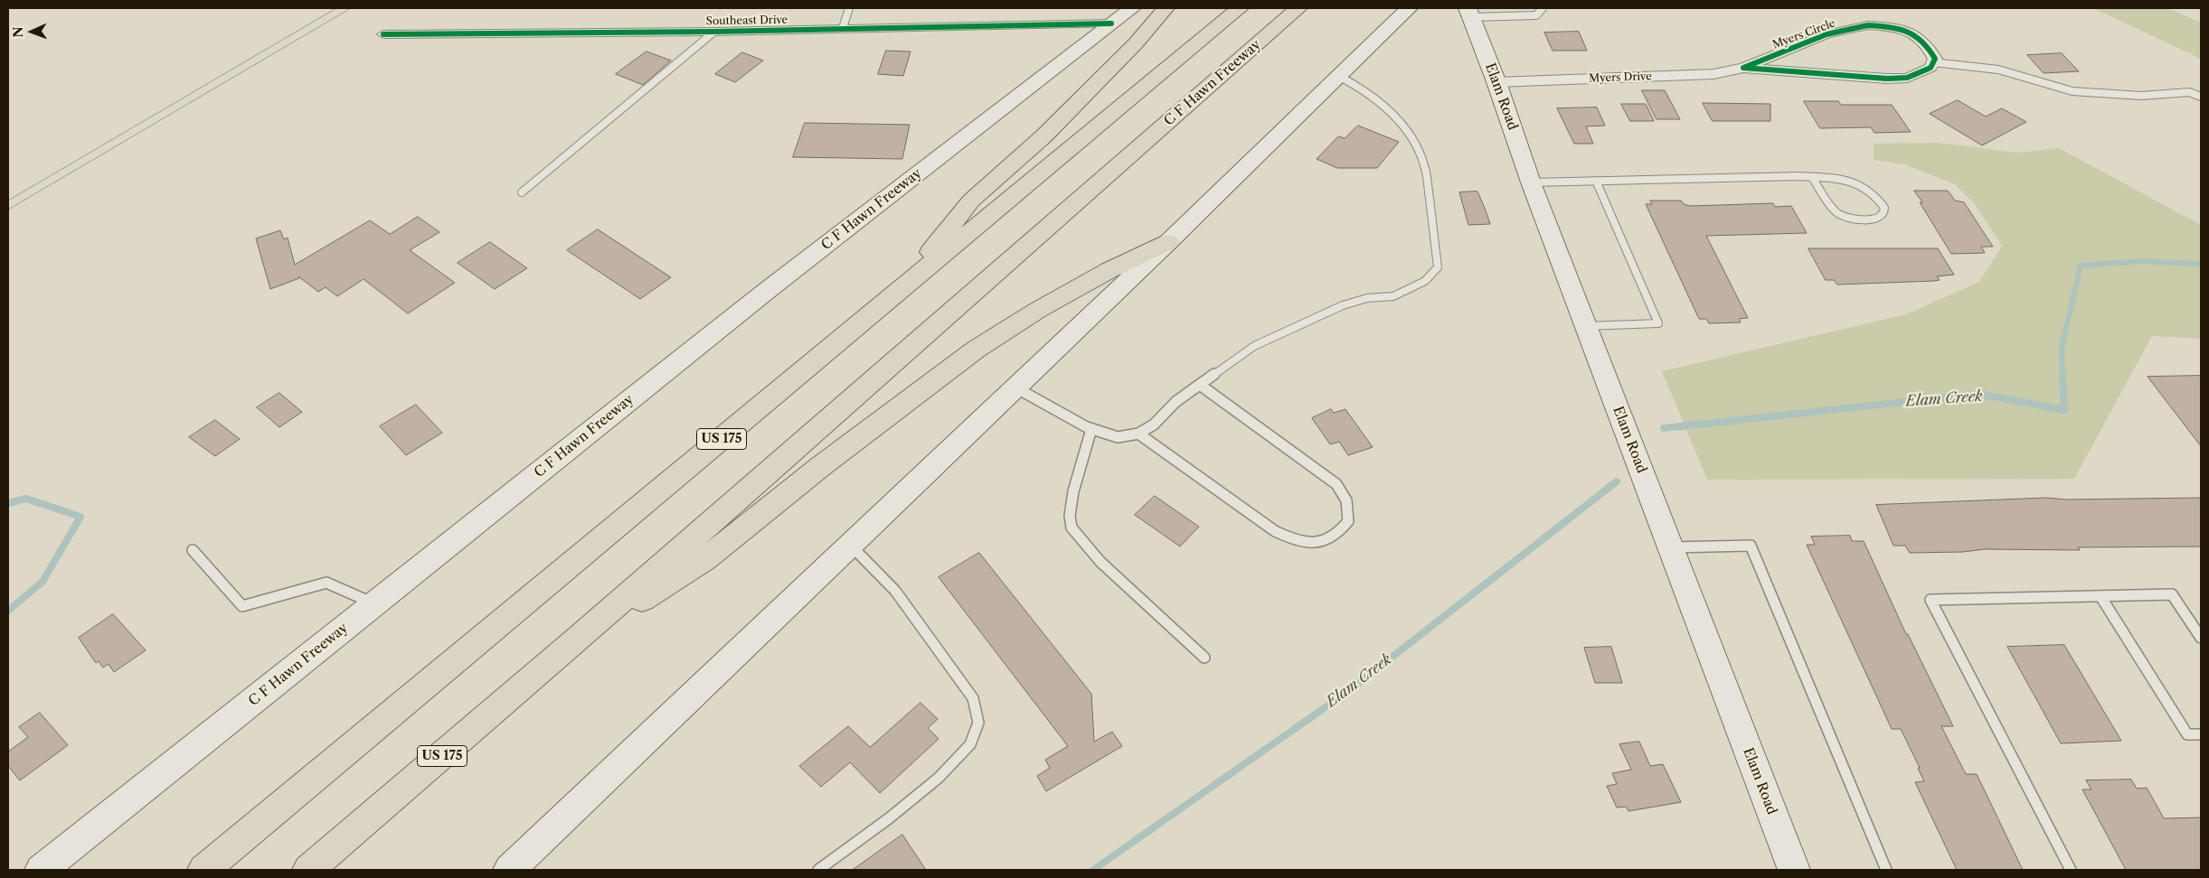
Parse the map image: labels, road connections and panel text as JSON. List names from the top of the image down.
{
  "streets": {
    "highway": ["C F Hawn Freeway", "US 175"],
    "main road": ["Elam Road"],
    "street": ["Southeast Drive", "Myers Circle", "Myers Drive"]
  },
  "crossings": [
    ["Southeast Drive", "C F Hawn Freeway"],
    ["Myers Circle", "Myers Drive"],
    ["Myers Drive", "Elam Road"]
  ],
  "water": ["Elam Creek"],
  "north": "left"
}
